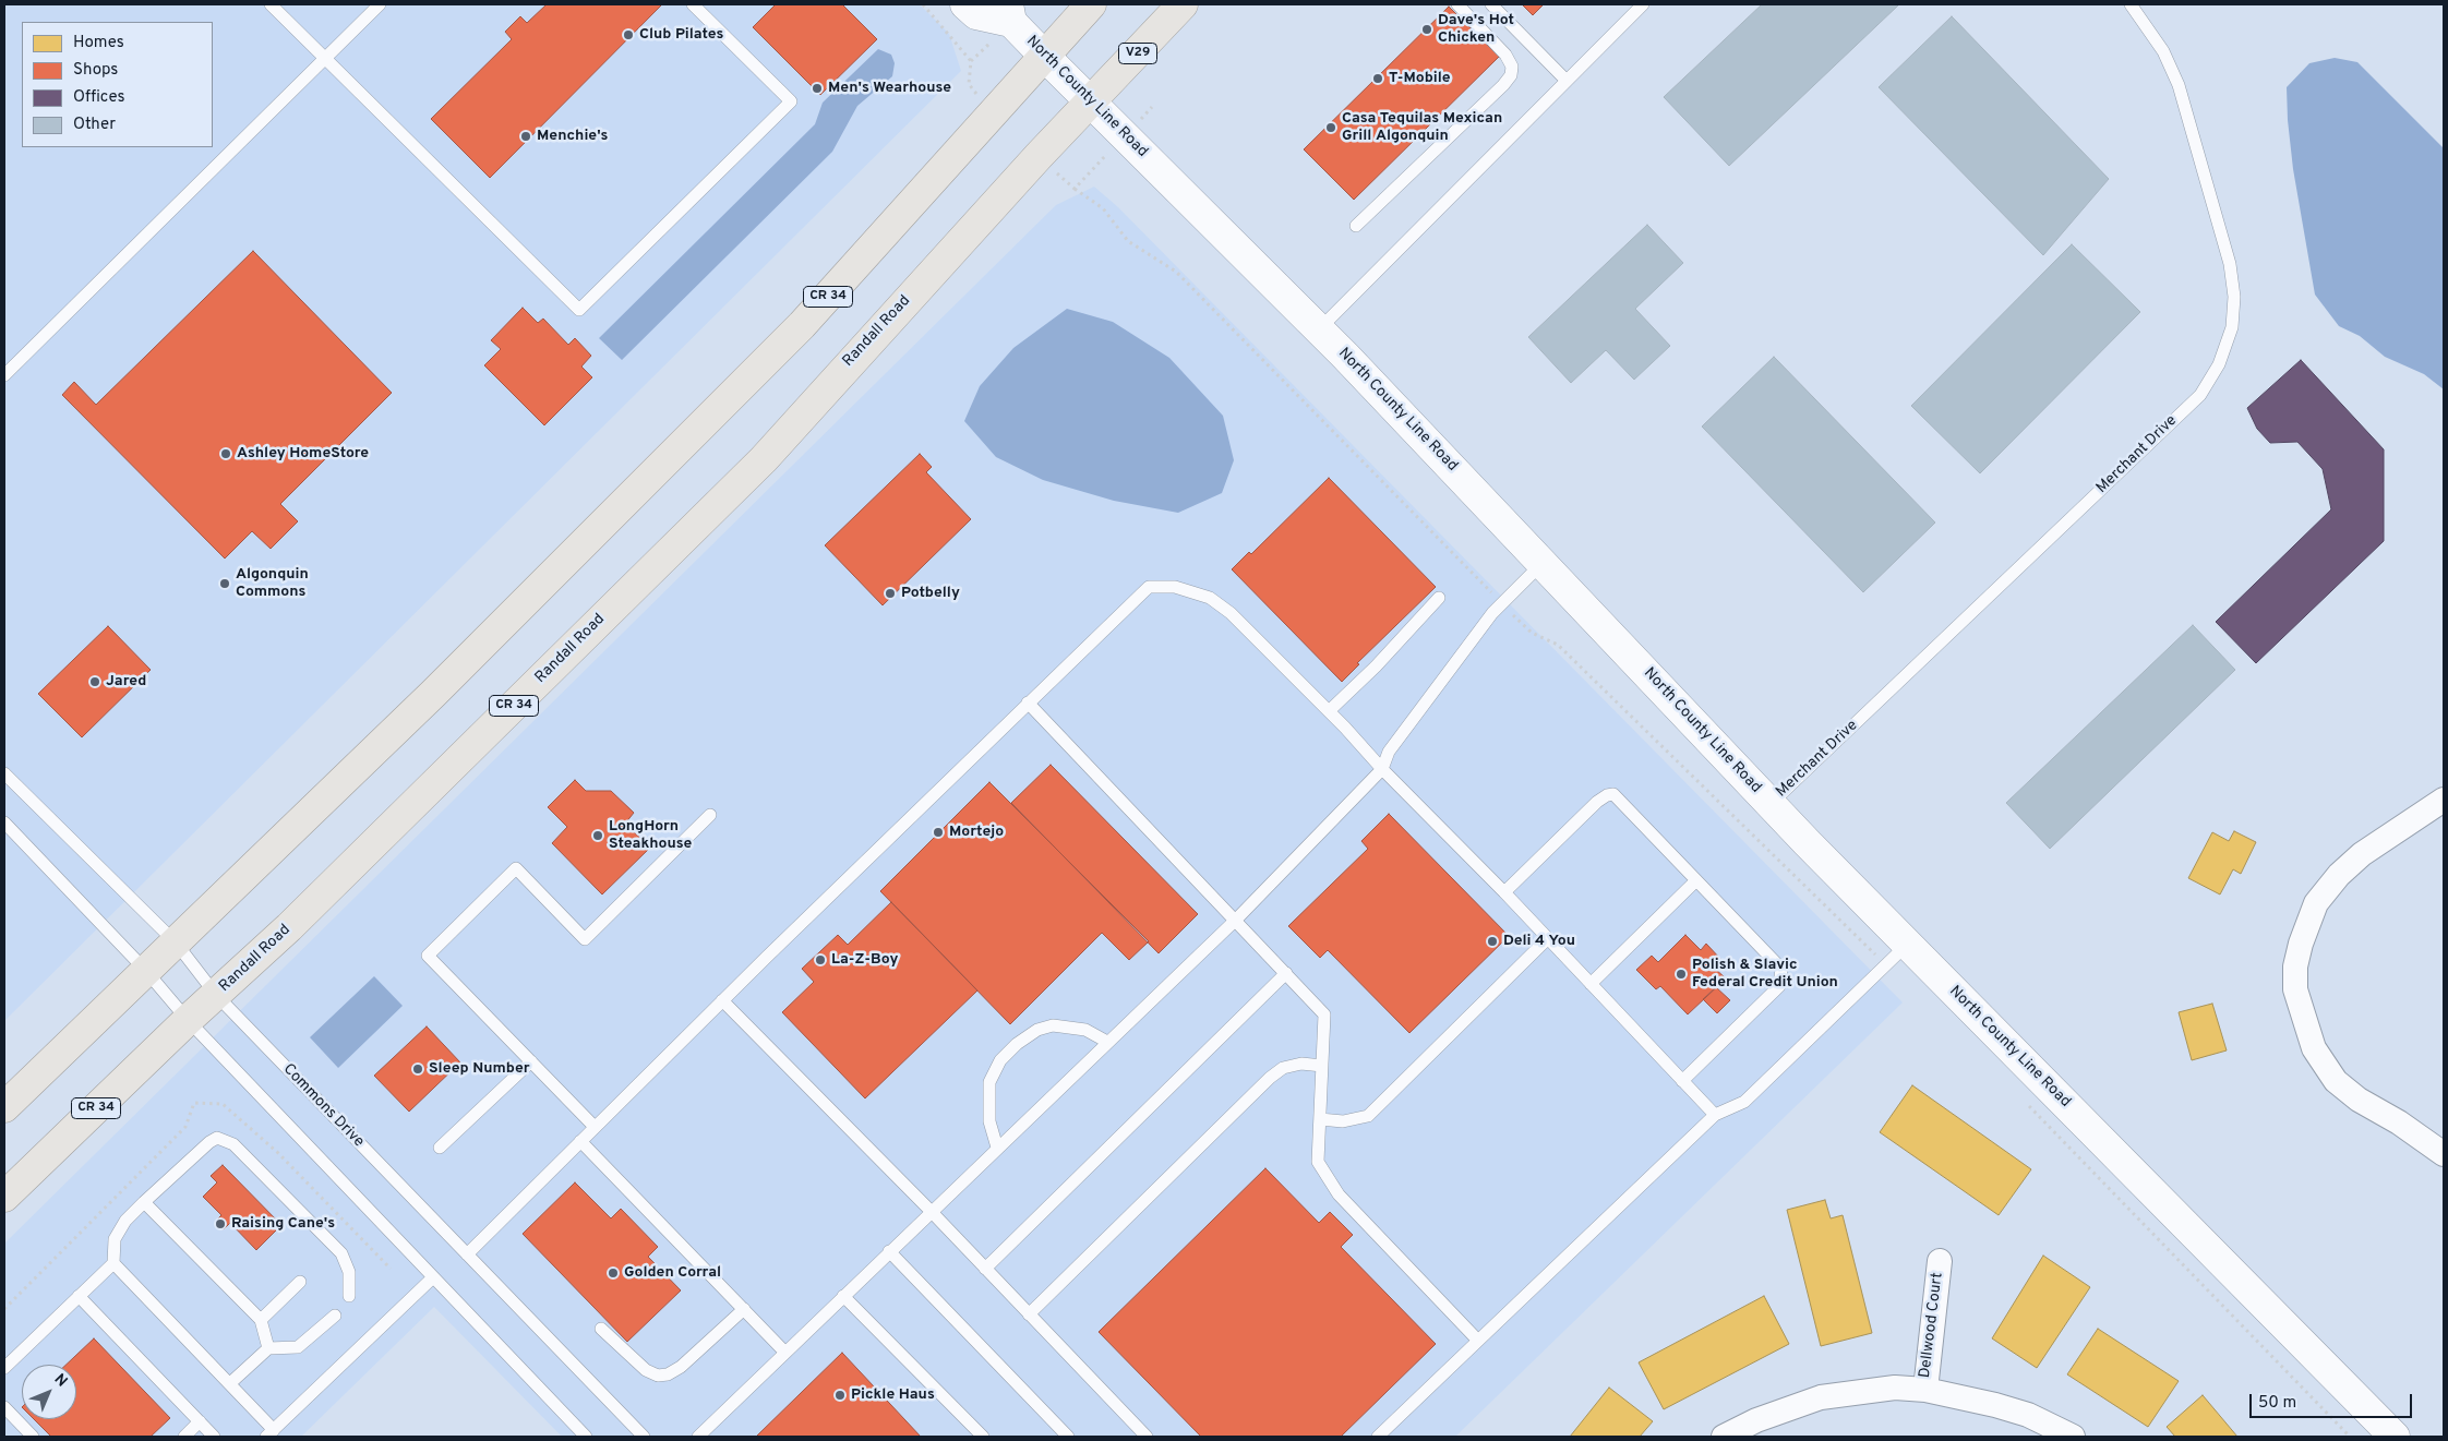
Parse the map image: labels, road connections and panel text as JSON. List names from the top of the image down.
{
  "streets": {
    "main road": ["V29", "CR 34", "Randall Road"],
    "street": ["North County Line Road", "Dellwood Court"],
    "lane": ["Merchant Drive", "Commons Drive"]
  },
  "crossings": [
    ["V29", "North County Line Road"],
    ["V29", "Randall Road"],
    ["North County Line Road", "CR 34"],
    ["North County Line Road", "Randall Road"],
    ["North County Line Road", "Merchant Drive"],
    ["CR 34", "Commons Drive"],
    ["Randall Road", "Commons Drive"]
  ],
  "places": [
    "Dave's Hot Chicken",
    "Club Pilates",
    "T-Mobile",
    "Men's Wearhouse",
    "Casa Tequilas Mexican Grill Algonquin",
    "Menchie's",
    "Ashley HomeStore",
    "Algonquin Commons",
    "Potbelly",
    "Jared",
    "Mortejo",
    "LongHorn Steakhouse",
    "Deli 4 You",
    "La-Z-Boy",
    "Polish & Slavic Federal Credit Union",
    "Sleep Number",
    "Raising Cane's",
    "Golden Corral",
    "Pickle Haus"
  ],
  "legend": [
    "Homes",
    "Shops",
    "Offices",
    "Other"
  ],
  "scale_bar": "50 m",
  "north": "top right"
}
